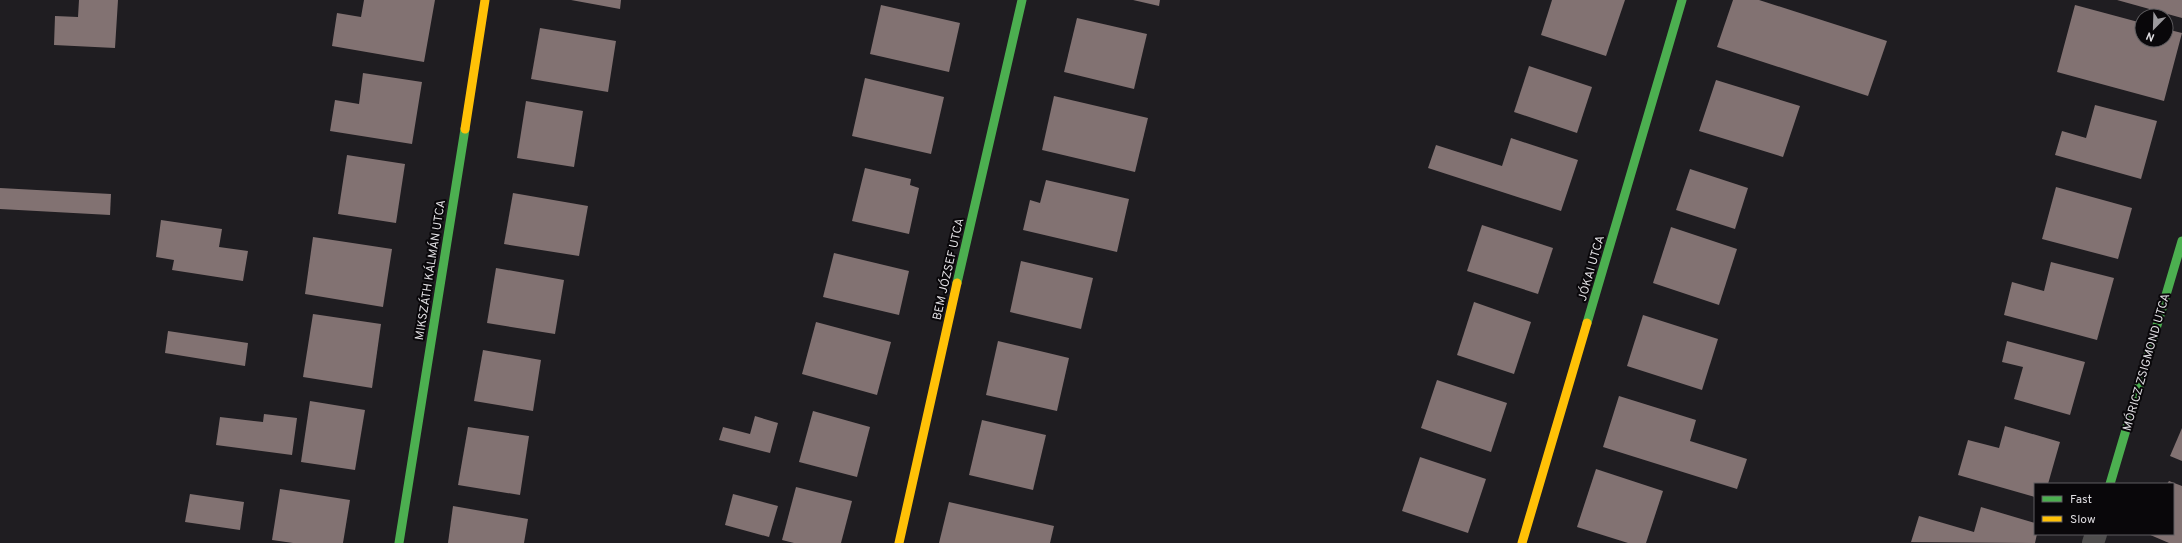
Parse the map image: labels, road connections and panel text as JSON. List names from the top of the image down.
{
  "streets": {
    "street": [
      "JÓKAI UTCA",
      "BEM JÓZSEF UTCA",
      "MIKSZÁTH KÁLMÁN UTCA",
      "MÓRICZ ZSIGMOND UTCA"
    ]
  },
  "legend": ["Fast", "Slow"],
  "north": "bottom left"
}
